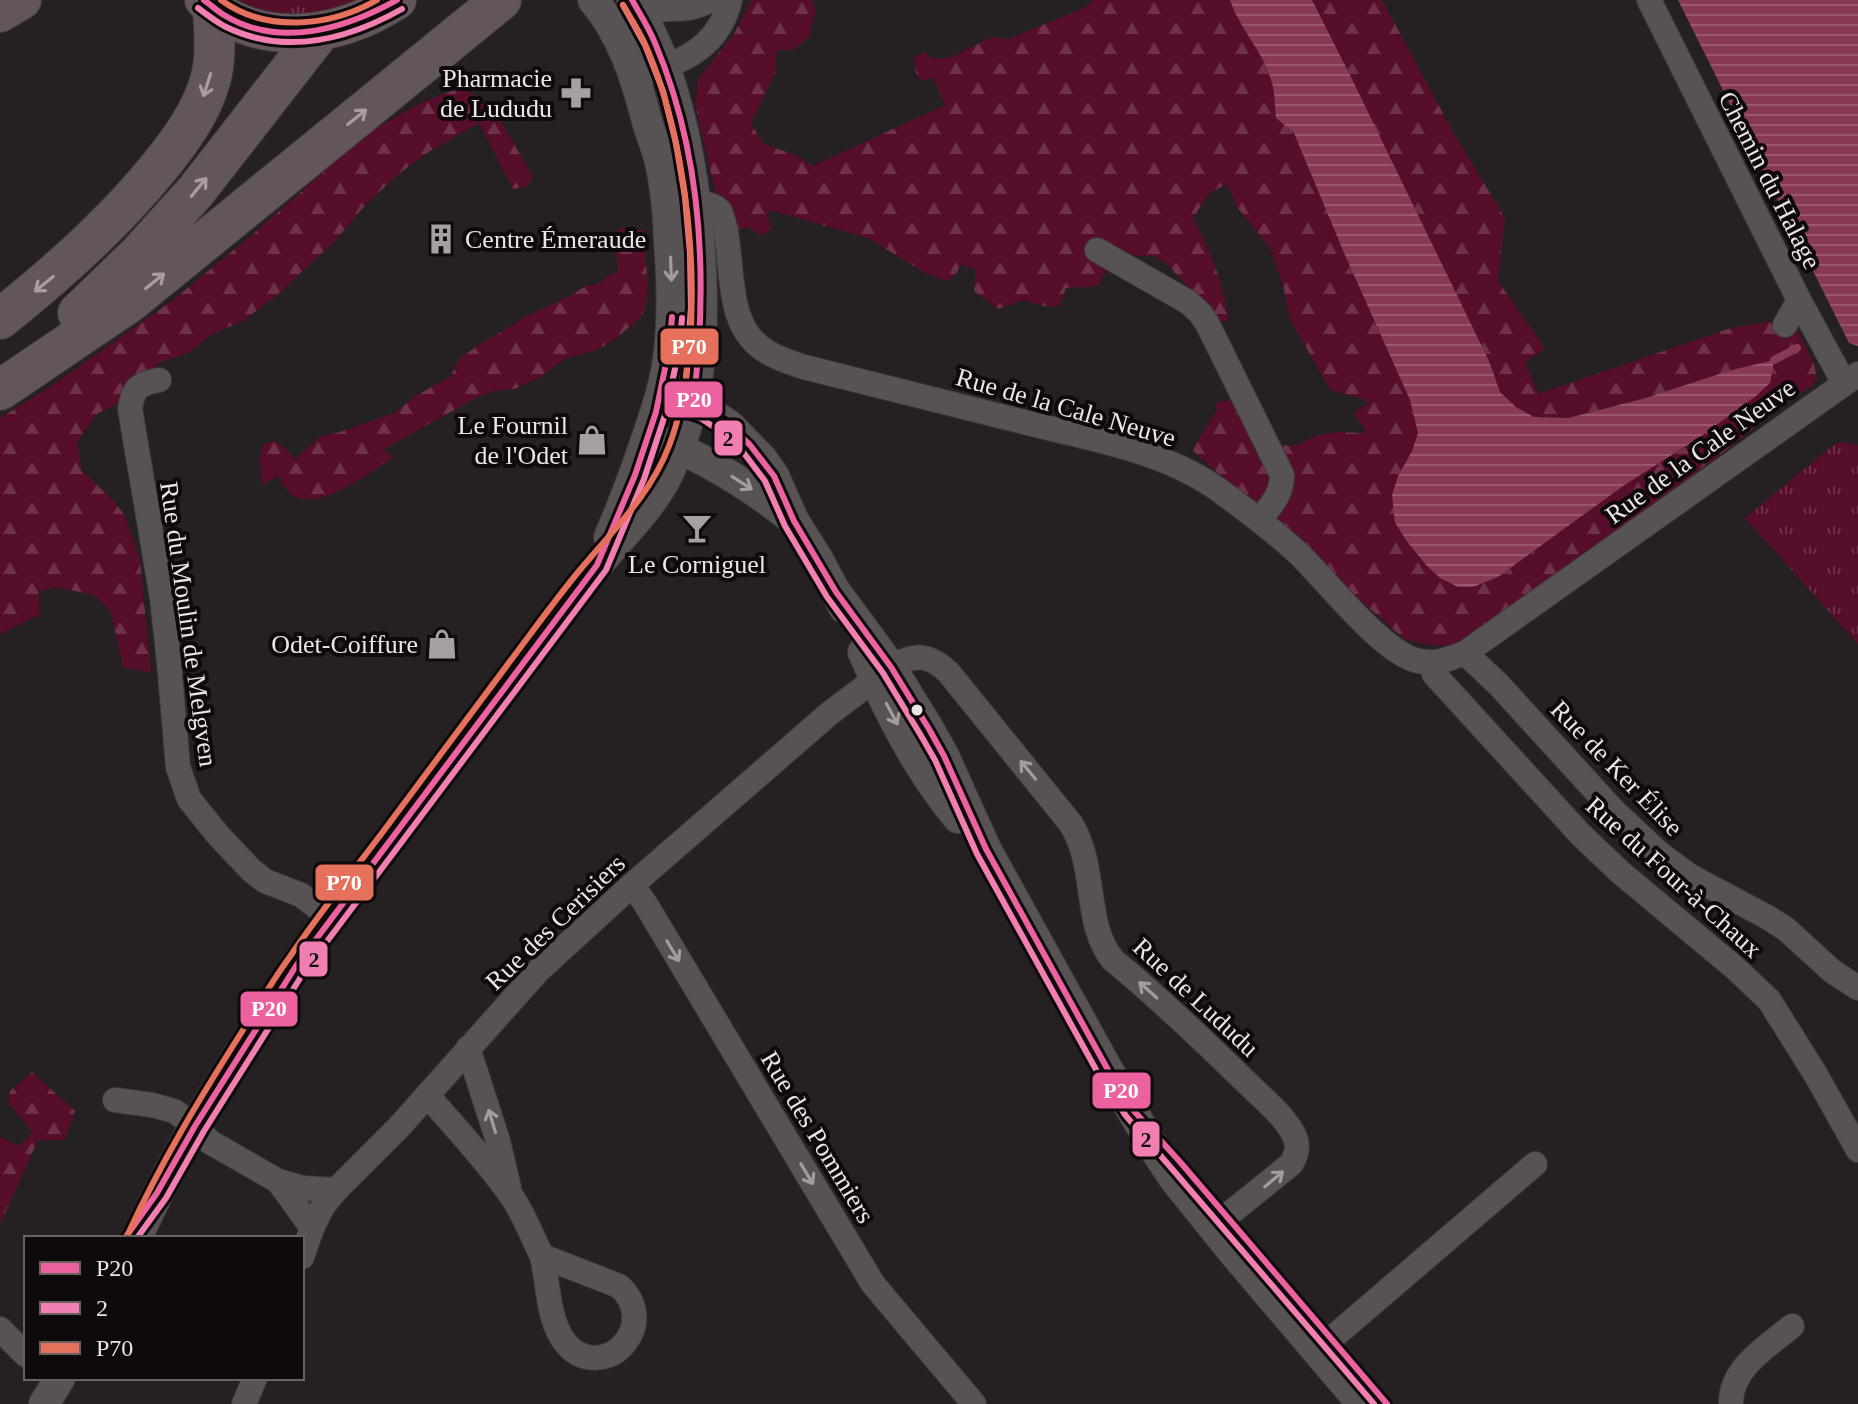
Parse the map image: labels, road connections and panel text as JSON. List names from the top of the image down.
{
  "streets": {
    "street": [
      "Chemin du Halage",
      "Rue de la Cale Neuve",
      "Rue du Moulin de Melgven",
      "Rue de Ker Élise",
      "Rue du Four-à-Chaux",
      "Rue des Cerisiers",
      "Rue de Lududu",
      "Rue des Pommiers"
    ]
  },
  "crossings": [
    ["Chemin du Halage", "Rue de la Cale Neuve"],
    ["Rue de la Cale Neuve", "Rue de Ker Élise"],
    ["Rue de la Cale Neuve", "Rue du Four-à-Chaux"],
    ["Rue des Cerisiers", "Rue de Lududu"],
    ["Rue des Cerisiers", "Rue des Pommiers"]
  ],
  "one_way": ["Rue des Pommiers"],
  "places": {
    "pharmacy": ["Pharmacie de Lududu"],
    "building": ["Centre Émeraude"],
    "shop": ["Le Fournil de l'Odet", "Odet-Coiffure"],
    "bar": ["Le Corniguel"]
  },
  "lines": ["transit line P20", "transit line P70", "transit line 2"],
  "legend": ["P20", "2", "P70"]
}
